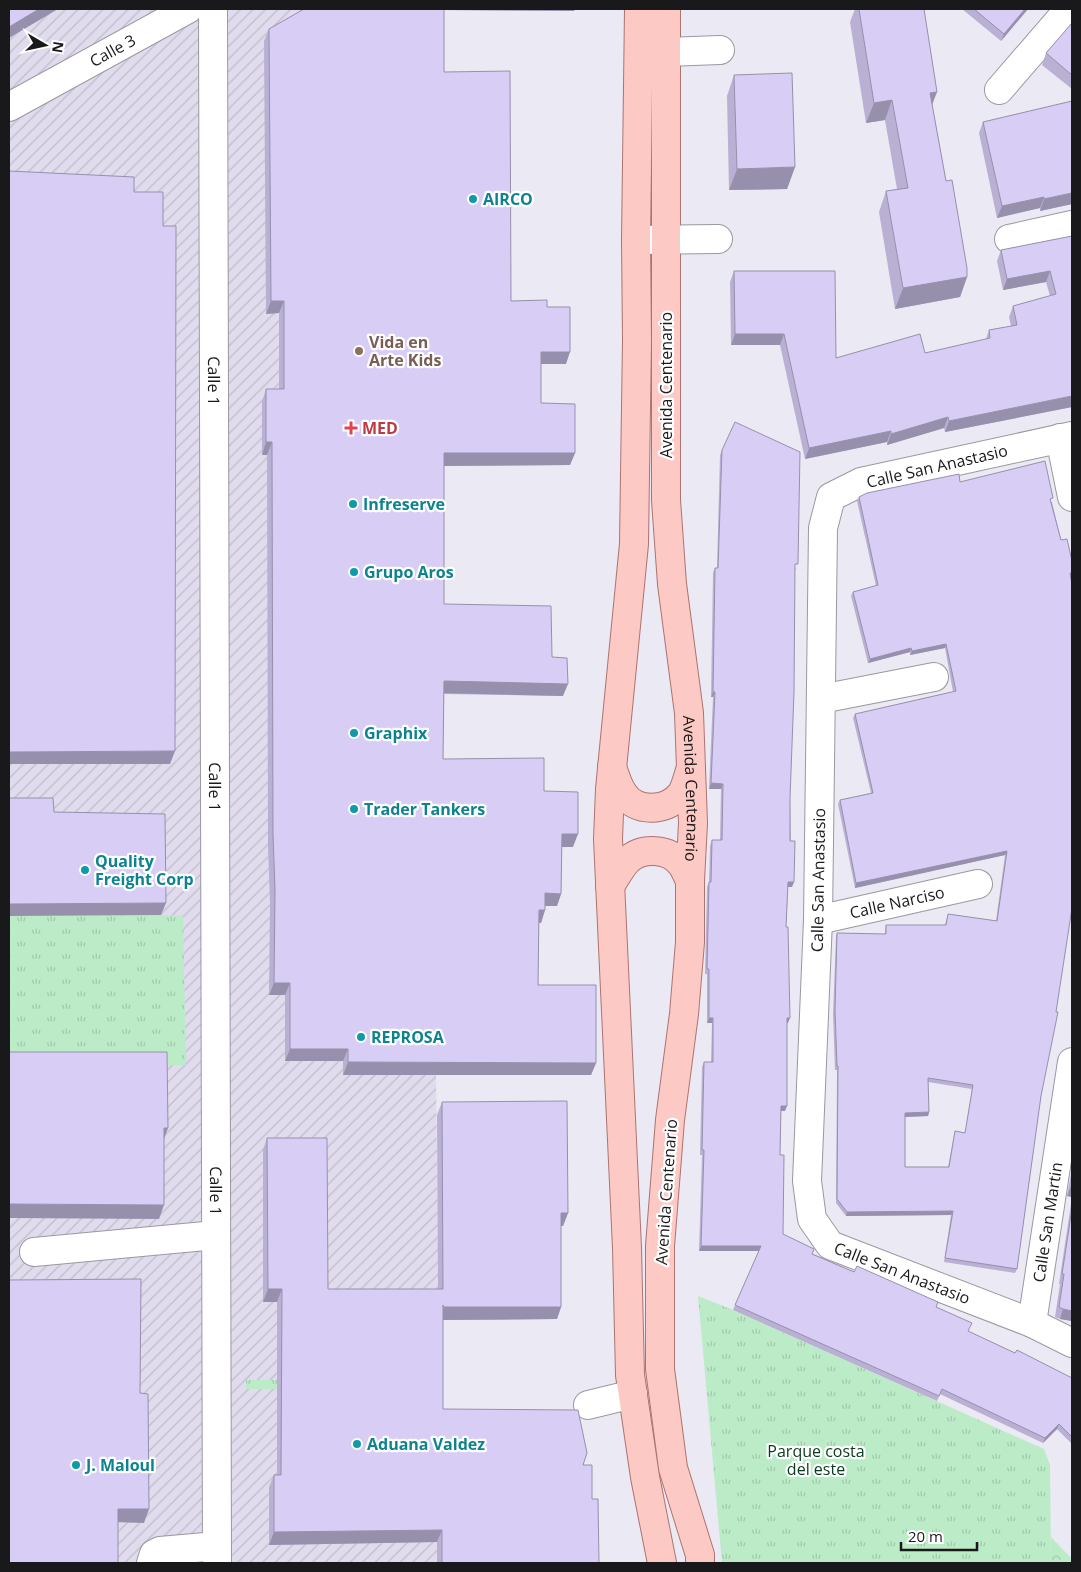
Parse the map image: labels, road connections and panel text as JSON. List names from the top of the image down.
{
  "streets": {
    "main road": ["Avenida Centenario"],
    "street": [
      "Calle 3",
      "Calle 1",
      "Calle San Anastasio",
      "Calle Narciso",
      "Calle San Martin"
    ]
  },
  "crossings": [
    ["Calle San Anastasio", "Calle Narciso"],
    ["Calle San Anastasio", "Calle San Martin"]
  ],
  "parks": ["Parque costa del este"],
  "places": {
    "other": [
      "AIRCO",
      "Vida en Arte Kids",
      "Infreserve",
      "Grupo Aros",
      "Graphix",
      "Trader Tankers",
      "Quality Freight Corp",
      "REPROSA",
      "Aduana Valdez",
      "J. Maloul"
    ],
    "health": ["MED"]
  },
  "scale_bar": "20 m",
  "north": "right"
}
